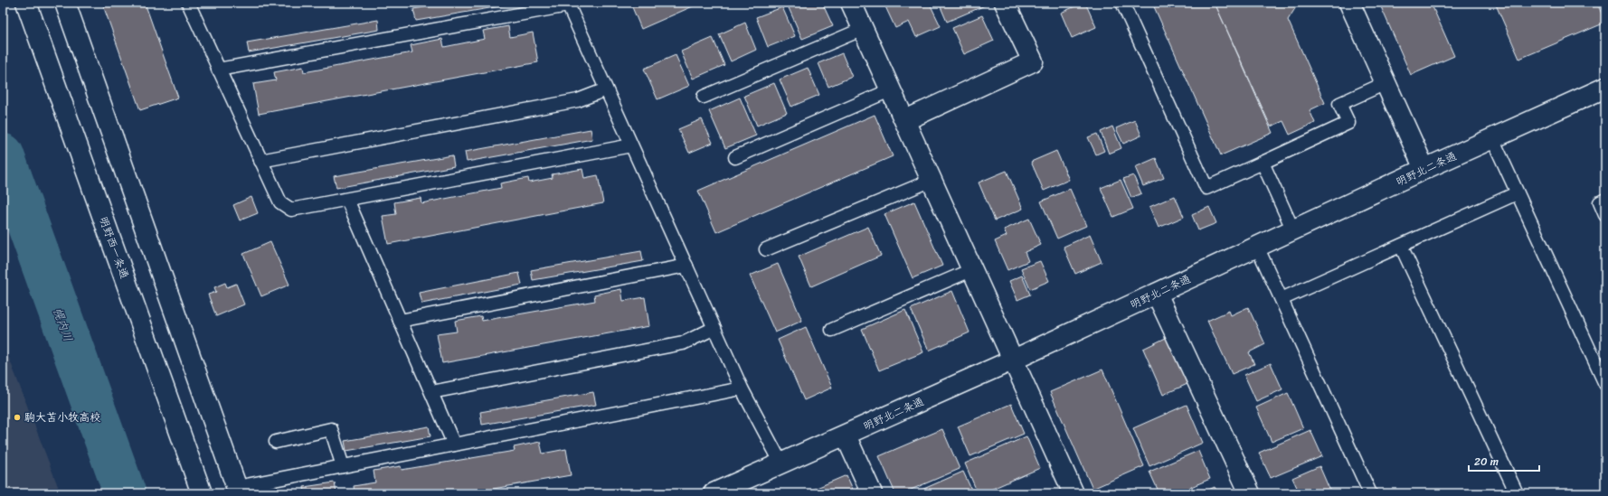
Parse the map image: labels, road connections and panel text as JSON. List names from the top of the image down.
{
  "streets": {
    "street": ["明野北二条通", "明野西一条通"]
  },
  "water": ["幌内川"],
  "places": ["駒大苫小牧高校"],
  "scale_bar": "20 m"
}
